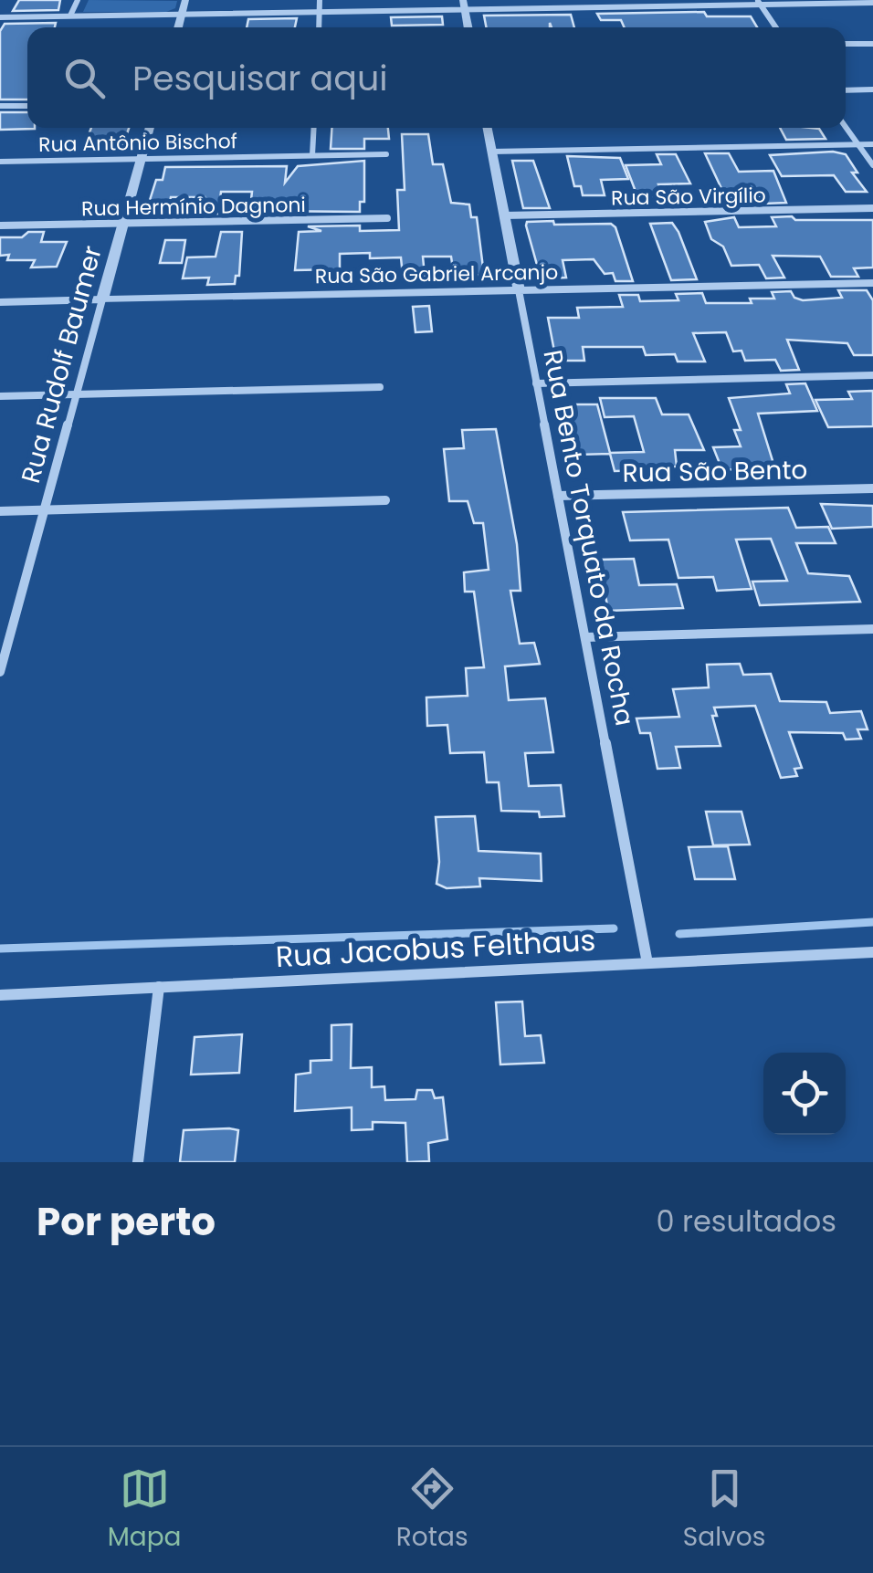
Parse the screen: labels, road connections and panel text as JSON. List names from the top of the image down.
{
  "streets": {
    "street": [
      "Rua Antônio Bischof",
      "Rua São Virgílio",
      "Rua Hermínio Dagnoni",
      "Rua São Gabriel Arcanjo",
      "Rua Rudolf Baumer",
      "Rua São Bento",
      "Rua Bento Torquato da Rocha",
      "Rua Jacobus Felthaus"
    ]
  },
  "crossings": [
    ["Rua Antônio Bischof", "Rua Rudolf Baumer"],
    ["Rua São Virgílio", "Rua Bento Torquato da Rocha"],
    ["Rua Hermínio Dagnoni", "Rua Rudolf Baumer"],
    ["Rua São Gabriel Arcanjo", "Rua Rudolf Baumer"],
    ["Rua São Gabriel Arcanjo", "Rua Bento Torquato da Rocha"],
    ["Rua São Bento", "Rua Bento Torquato da Rocha"],
    ["Rua Bento Torquato da Rocha", "Rua Jacobus Felthaus"]
  ],
  "page": {
    "search": "Pesquisar aqui",
    "heading": ["Por perto", "0 resultados"],
    "nav": ["Mapa", "Rotas", "Salvos"]
  }
}
